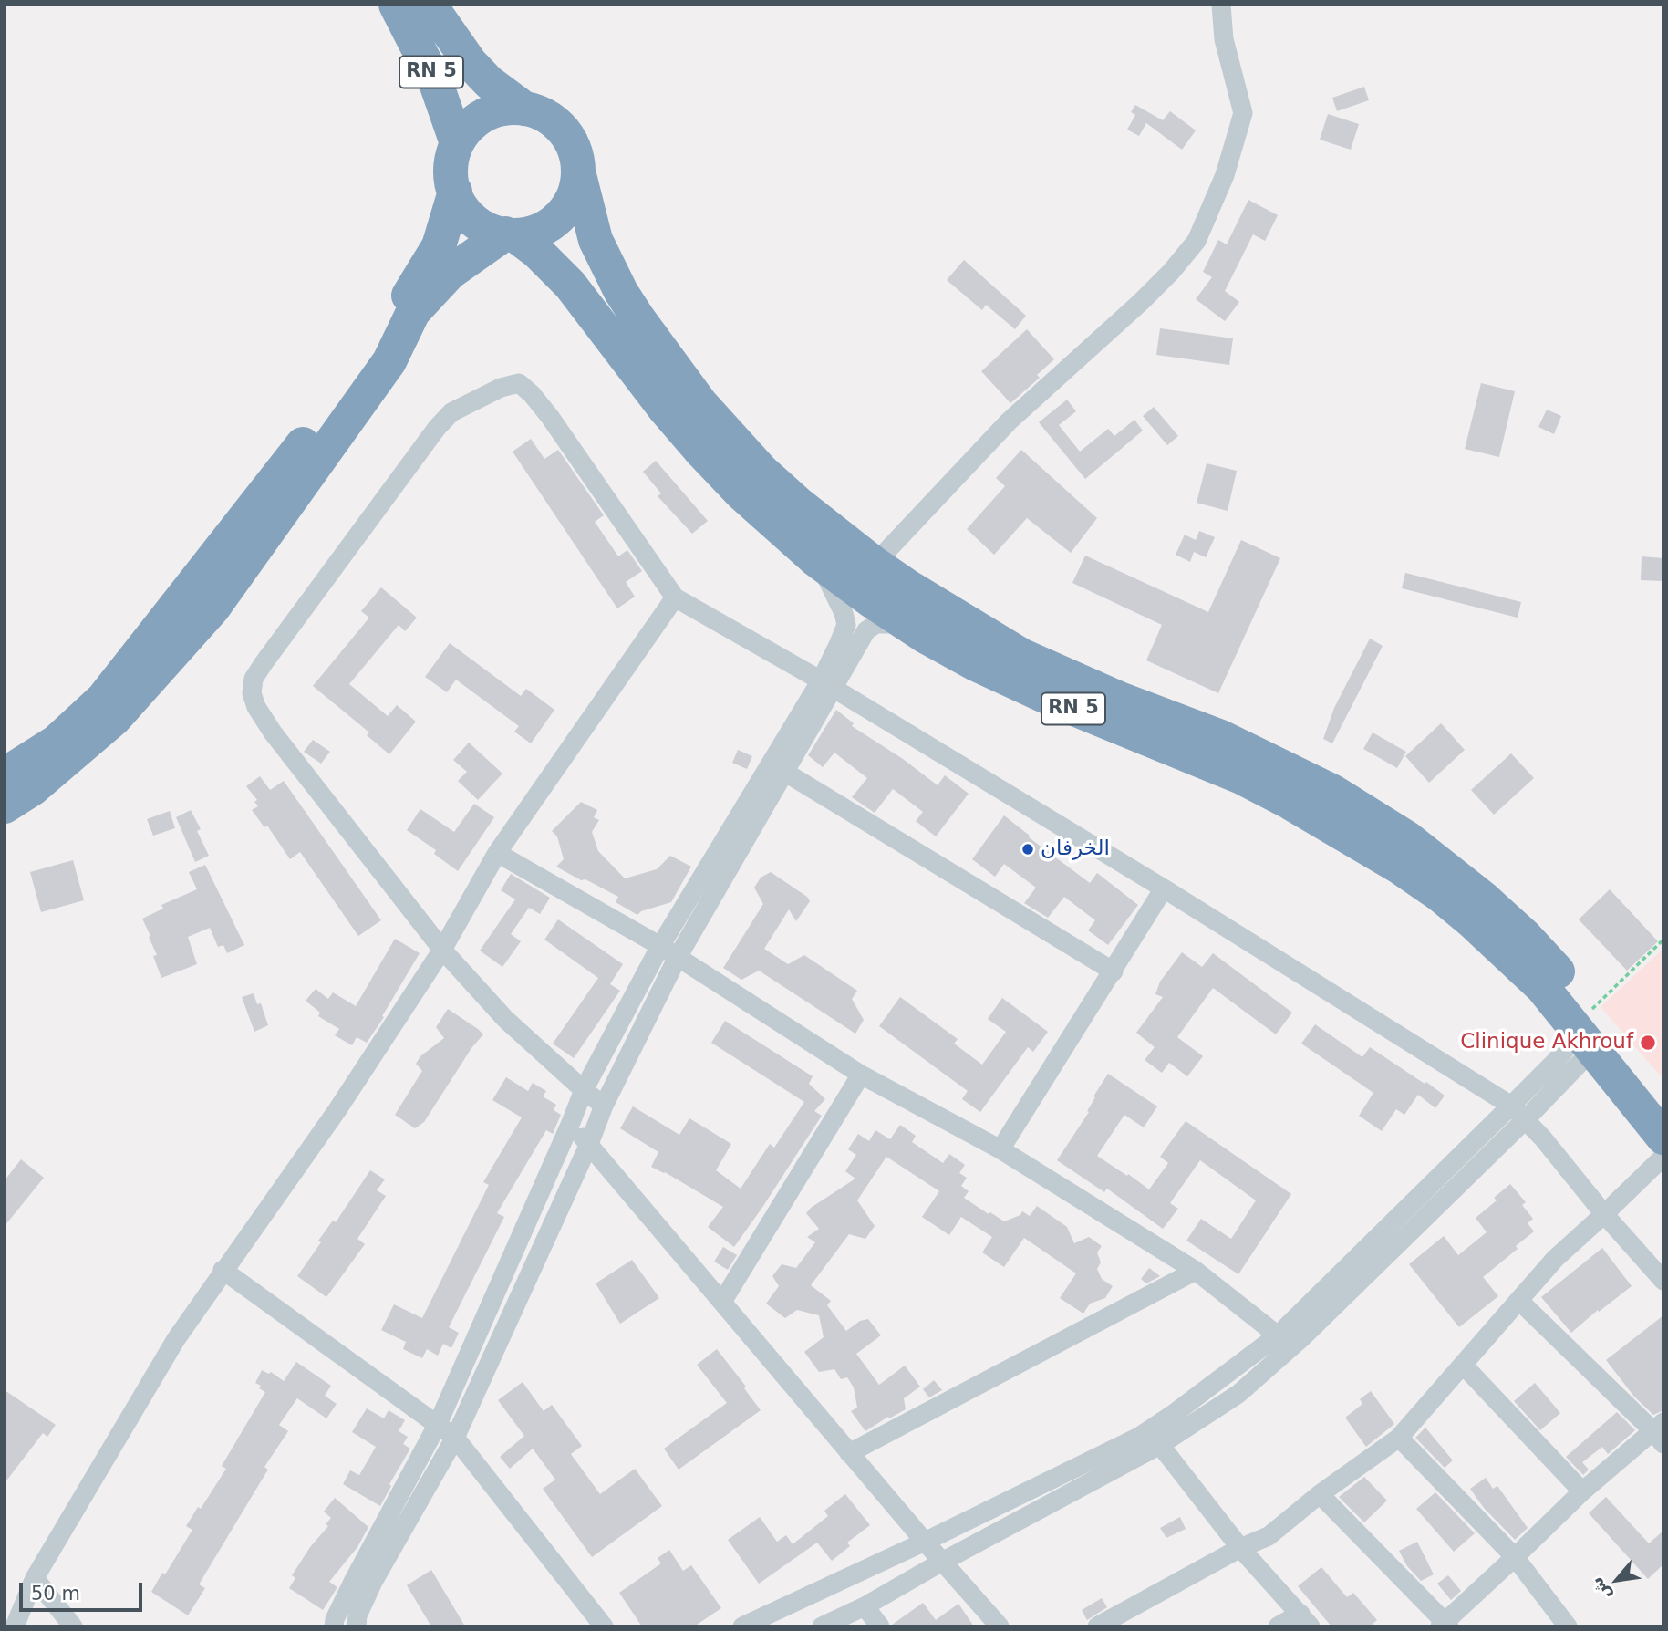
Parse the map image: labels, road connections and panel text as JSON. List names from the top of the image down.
{
  "streets": {
    "highway": ["RN 5"]
  },
  "places": ["الخرفان", "Clinique Akhrouf"],
  "scale_bar": "50 m",
  "north": "bottom left"
}
